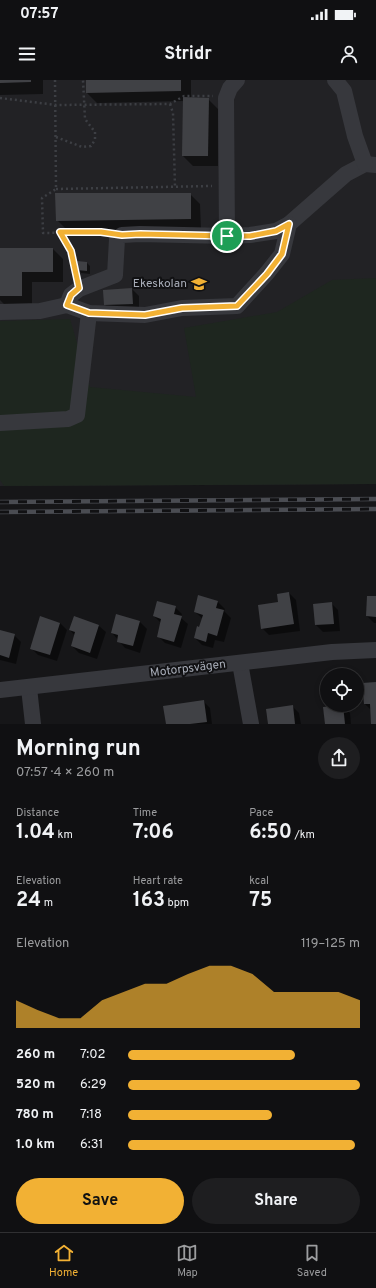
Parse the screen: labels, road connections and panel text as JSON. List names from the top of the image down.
{
  "streets": {
    "street": ["Motorpsvägen"]
  },
  "places": {
    "school or university": ["Ekeskolan"]
  },
  "page": {
    "status": "07:57",
    "header": "Stridr",
    "heading": ["Morning run", "07:57 · 4 × 260 m"],
    "stats": [
      ["Distance", "1.04 km"],
      ["Time", "7:06"],
      ["Pace", "6:50 /km"],
      ["Elevation", "24 m"],
      ["Heart rate", "163 bpm"],
      ["kcal", "75"]
    ],
    "chart": ["Elevation", "119–125 m"],
    "list": [
      {
        "name": "260 m",
        "note": "7:02"
      },
      {
        "name": "520 m",
        "note": "6:29"
      },
      {
        "name": "780 m",
        "note": "7:18"
      },
      {
        "name": "1.0 km",
        "note": "6:31"
      }
    ],
    "buttons": ["Save", "Share"],
    "tabs": ["Home", "Map", "Saved"]
  }
}
